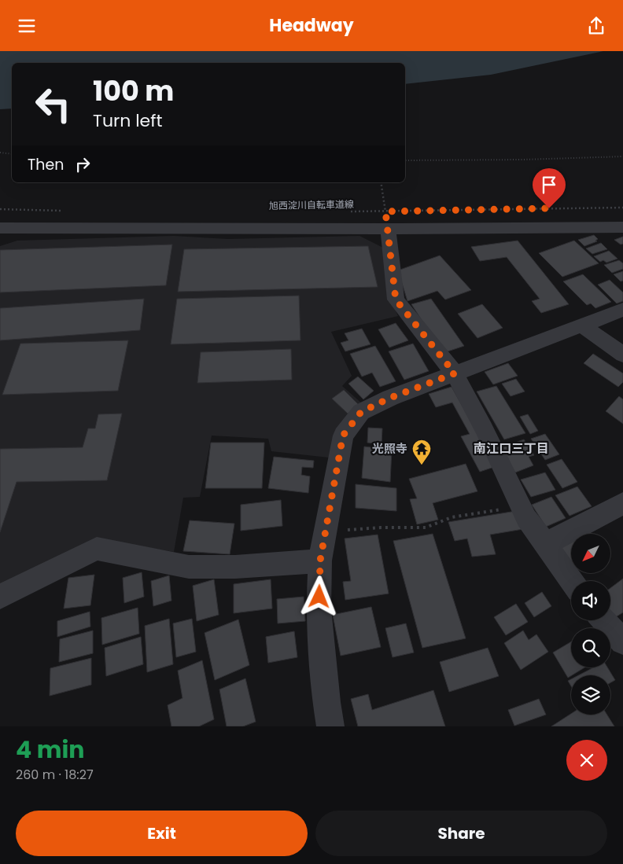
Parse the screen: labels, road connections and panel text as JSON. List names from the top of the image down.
{
  "streets": {
    "path": ["旭西淀川自転車道線"]
  },
  "districts": ["南江口三丁目"],
  "places": {
    "temple": ["光照寺"]
  },
  "north": "bottom left",
  "page": {
    "header": "Headway",
    "turn": ["100 m", "Turn left"],
    "then": "Then",
    "heading": ["4 min", "260 m · 18:27"],
    "buttons": ["Exit", "Share"]
  }
}
